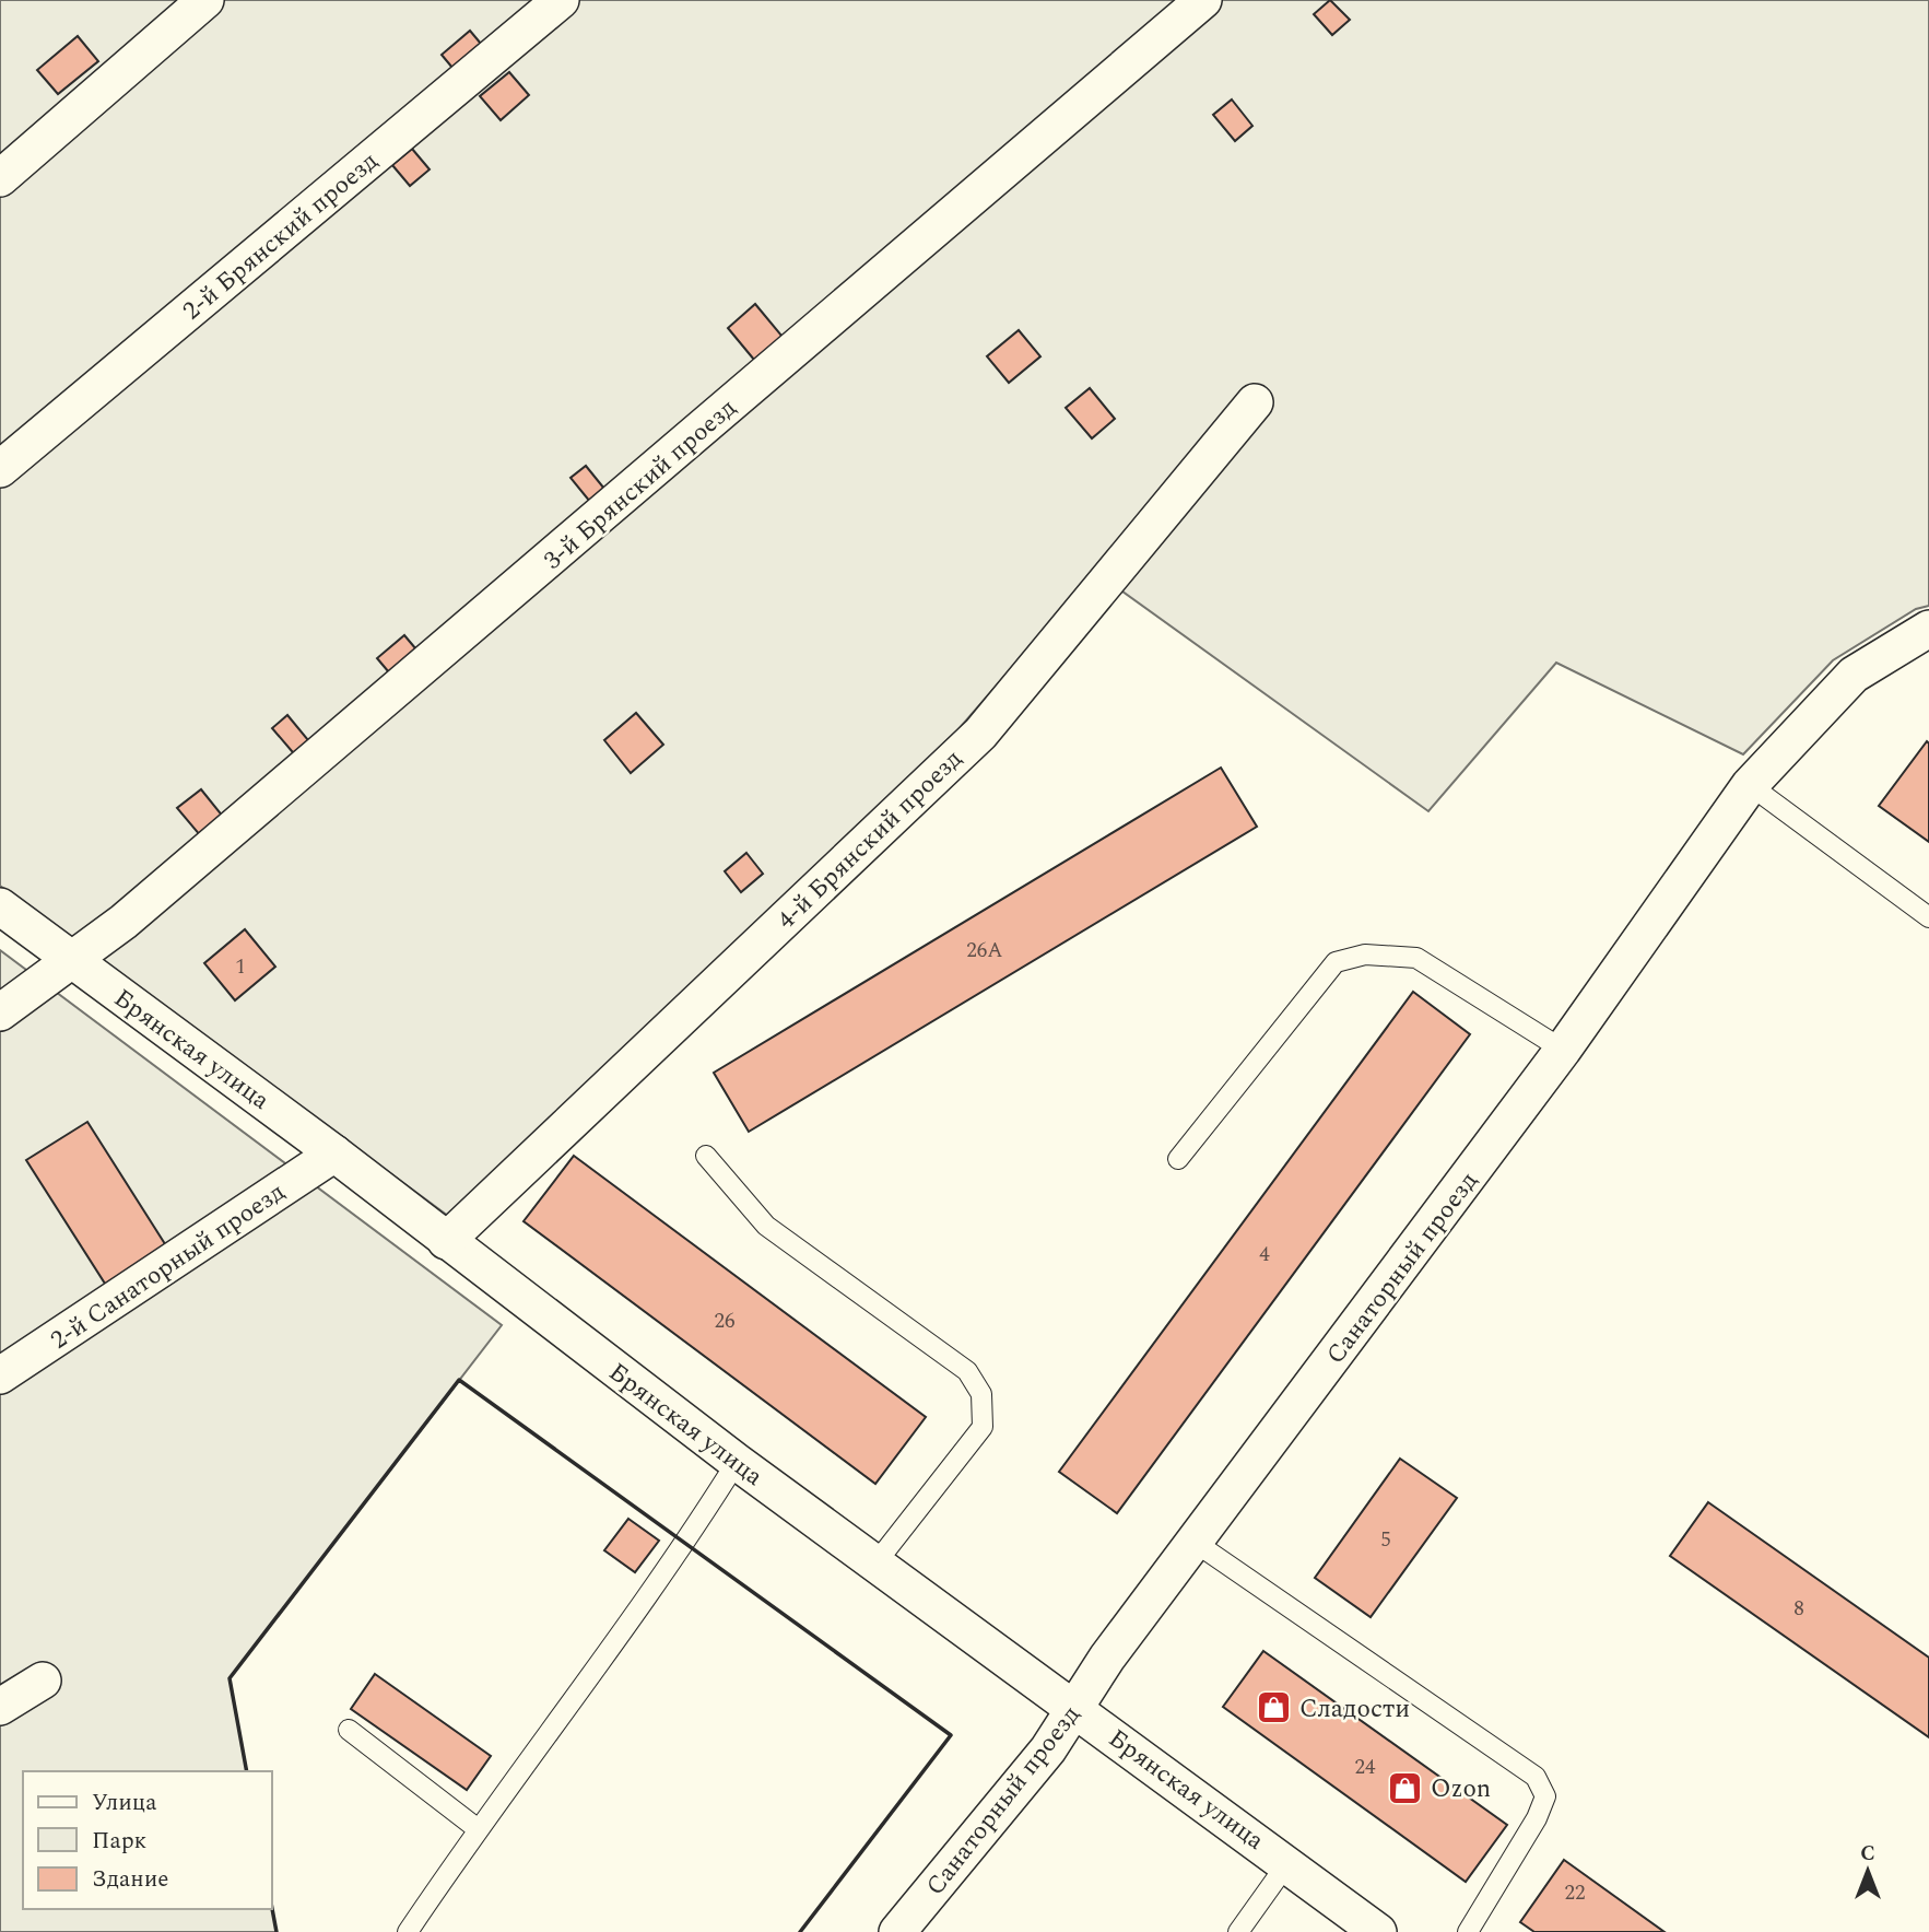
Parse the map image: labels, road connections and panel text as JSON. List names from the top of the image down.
{
  "streets": {
    "street": [
      "2-й Брянский проезд",
      "3-й Брянский проезд",
      "4-й Брянский проезд",
      "Брянская улица",
      "2-й Санаторный проезд",
      "Санаторный проезд"
    ]
  },
  "crossings": [
    ["3-й Брянский проезд", "Брянская улица"],
    ["4-й Брянский проезд", "Брянская улица"],
    ["Брянская улица", "2-й Санаторный проезд"],
    ["Брянская улица", "Санаторный проезд"]
  ],
  "places": {
    "shop": ["Сладости", "Ozon"]
  },
  "house_numbers": [
    "26А",
    "1",
    "4",
    "26",
    "5",
    "8",
    "24",
    "22"
  ],
  "legend": ["Улица", "Парк", "Здание"],
  "north": "top"
}
